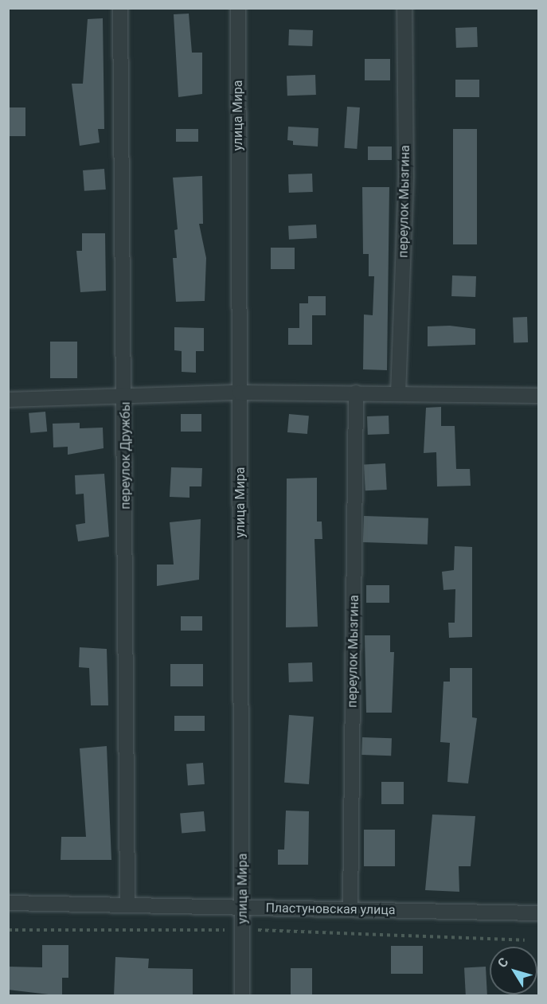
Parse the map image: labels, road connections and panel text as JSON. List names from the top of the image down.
{
  "streets": {
    "street": [
      "улица Мира",
      "переулок Мызгина",
      "переулок Дружбы",
      "Пластуновская улица"
    ]
  },
  "crossings": [
    ["улица Мира", "Пластуновская улица"],
    ["переулок Мызгина", "Пластуновская улица"],
    ["переулок Дружбы", "Пластуновская улица"]
  ],
  "north": "top left"
}
